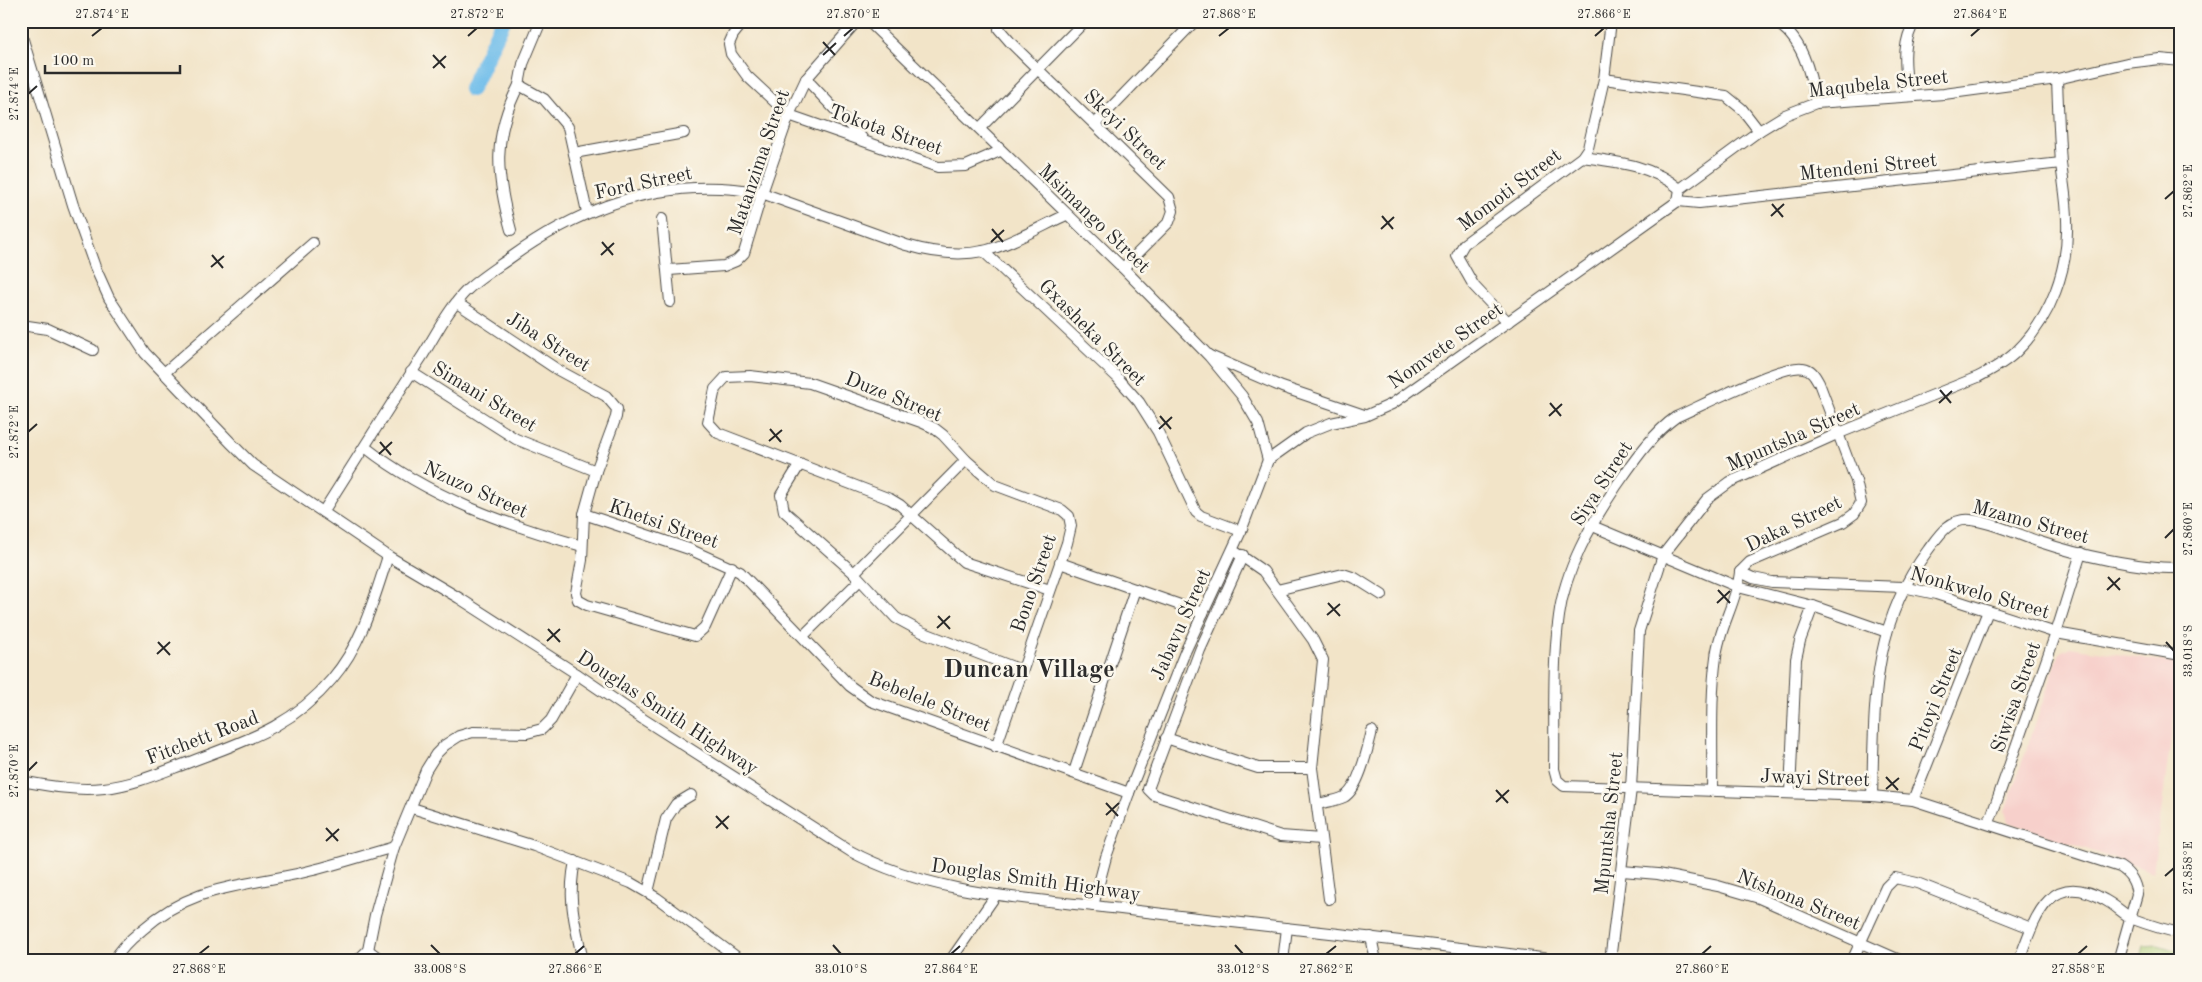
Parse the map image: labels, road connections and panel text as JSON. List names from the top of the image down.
{
  "streets": {
    "street": [
      "Maqubela Street",
      "Tokota Street",
      "Skeyi Street",
      "Matanzima Street",
      "Mtendeni Street",
      "Ford Street",
      "Momoti Street",
      "Msimango Street",
      "Gxasheka Street",
      "Jiba Street",
      "Nomvete Street",
      "Simani Street",
      "Duze Street",
      "Mpuntsha Street",
      "Siya Street",
      "Nzuzo Street",
      "Mzamo Street",
      "Khetsi Street",
      "Daka Street",
      "Bono Street",
      "Nonkwelo Street",
      "Jabavu Street",
      "Siwisa Street",
      "Pitoyi Street",
      "Bebelele Street",
      "Douglas Smith Highway",
      "Fitchett Road",
      "Jwayi Street",
      "Ntshona Street"
    ]
  },
  "crossings": [
    ["Maqubela Street", "Momoti Street"],
    ["Maqubela Street", "Mpuntsha Street"],
    ["Tokota Street", "Matanzima Street"],
    ["Tokota Street", "Msimango Street"],
    ["Skeyi Street", "Msimango Street"],
    ["Matanzima Street", "Ford Street"],
    ["Mtendeni Street", "Nomvete Street"],
    ["Mtendeni Street", "Mpuntsha Street"],
    ["Ford Street", "Msimango Street"],
    ["Ford Street", "Gxasheka Street"],
    ["Ford Street", "Jiba Street"],
    ["Ford Street", "Simani Street"],
    ["Ford Street", "Nzuzo Street"],
    ["Ford Street", "Douglas Smith Highway"],
    ["Momoti Street", "Nomvete Street"],
    ["Msimango Street", "Jabavu Street"],
    ["Gxasheka Street", "Jabavu Street"],
    ["Jiba Street", "Simani Street"],
    ["Duze Street", "Bono Street"],
    ["Mpuntsha Street", "Siya Street"],
    ["Mpuntsha Street", "Daka Street"],
    ["Mpuntsha Street", "Jwayi Street"],
    ["Mpuntsha Street", "Ntshona Street"],
    ["Siya Street", "Daka Street"],
    ["Siya Street", "Jwayi Street"],
    ["Mzamo Street", "Nonkwelo Street"],
    ["Mzamo Street", "Siwisa Street"],
    ["Mzamo Street", "Jwayi Street"],
    ["Khetsi Street", "Bebelele Street"],
    ["Daka Street", "Nonkwelo Street"],
    ["Daka Street", "Jwayi Street"],
    ["Bono Street", "Bebelele Street"],
    ["Nonkwelo Street", "Siwisa Street"],
    ["Nonkwelo Street", "Pitoyi Street"],
    ["Jabavu Street", "Bebelele Street"],
    ["Jabavu Street", "Douglas Smith Highway"],
    ["Siwisa Street", "Jwayi Street"],
    ["Pitoyi Street", "Jwayi Street"],
    ["Douglas Smith Highway", "Fitchett Road"]
  ],
  "districts": ["Duncan Village"],
  "scale_bar": "100 m",
  "coordinates": [
    "27.874°E",
    "27.872°E",
    "27.870°E",
    "27.868°E",
    "27.866°E",
    "27.864°E",
    "27.862°E",
    "27.860°E",
    "33.018°S",
    "27.858°E",
    "33.008°S",
    "33.010°S",
    "33.012°S"
  ]
}
